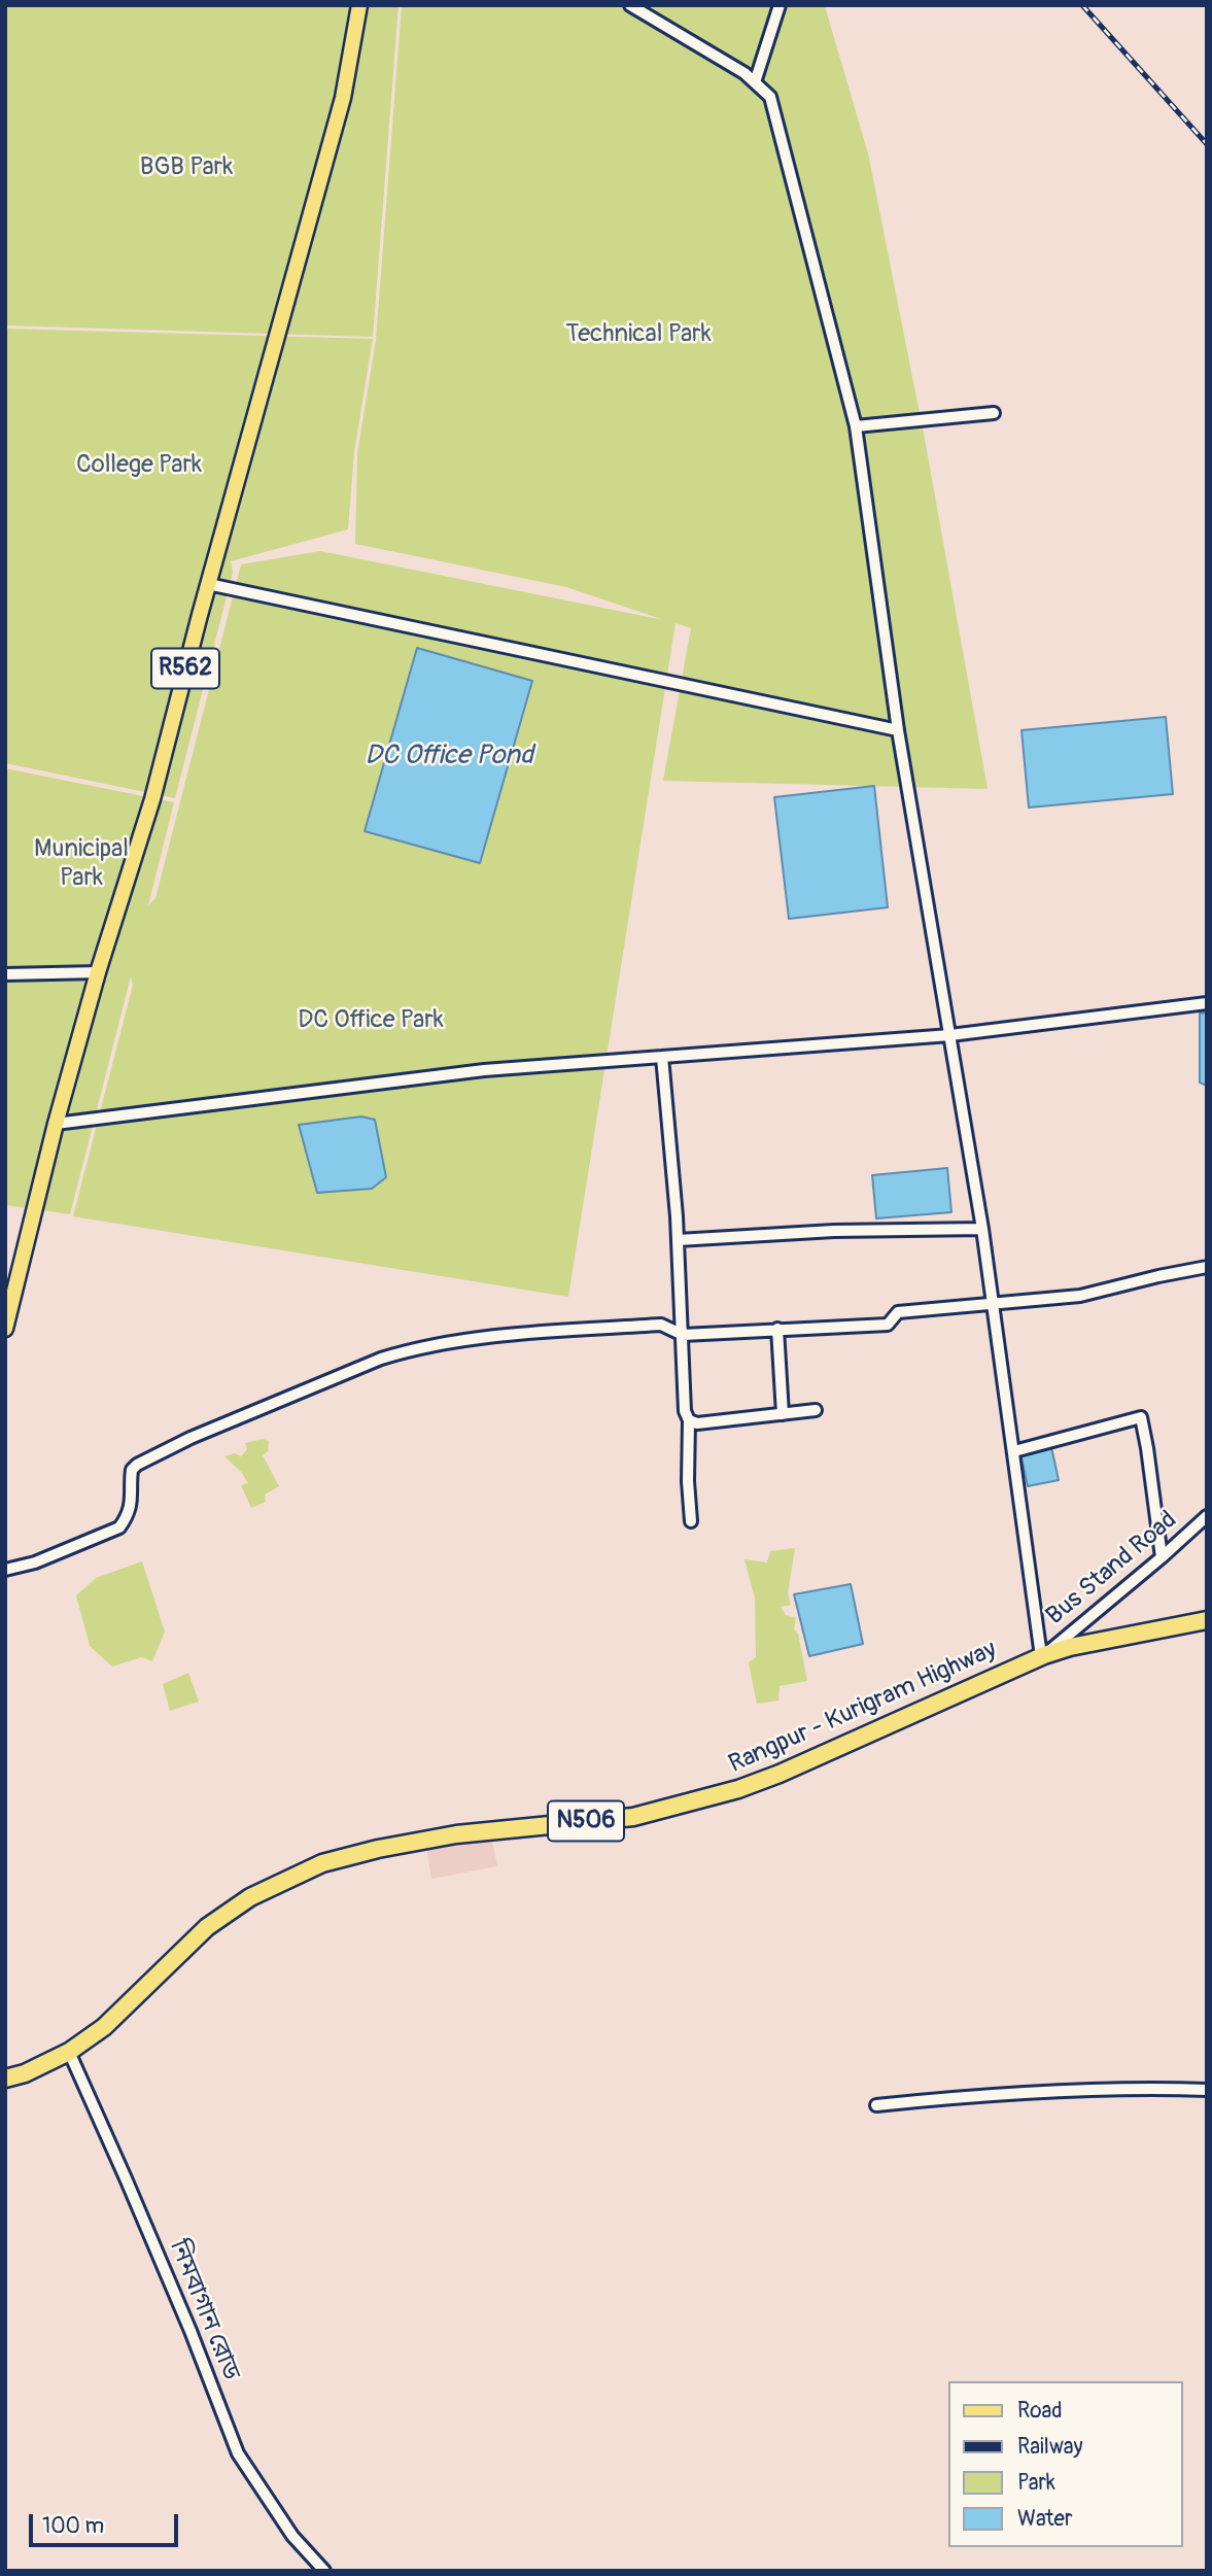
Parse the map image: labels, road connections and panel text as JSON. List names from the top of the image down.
{
  "streets": {
    "highway": ["Rangpur - Kurigram Highway", "N506"],
    "main road": ["R562"],
    "street": ["Bus Stand Road", "নিমবাগান রোড"]
  },
  "crossings": [
    ["Bus Stand Road", "Rangpur - Kurigram Highway"],
    ["Rangpur - Kurigram Highway", "নিমবাগান রোড"]
  ],
  "water": ["DC Office Pond"],
  "parks": [
    "BGB Park",
    "Technical Park",
    "College Park",
    "Municipal Park",
    "DC Office Park"
  ],
  "legend": [
    "Road",
    "Railway",
    "Park",
    "Water"
  ],
  "scale_bar": "100 m"
}
